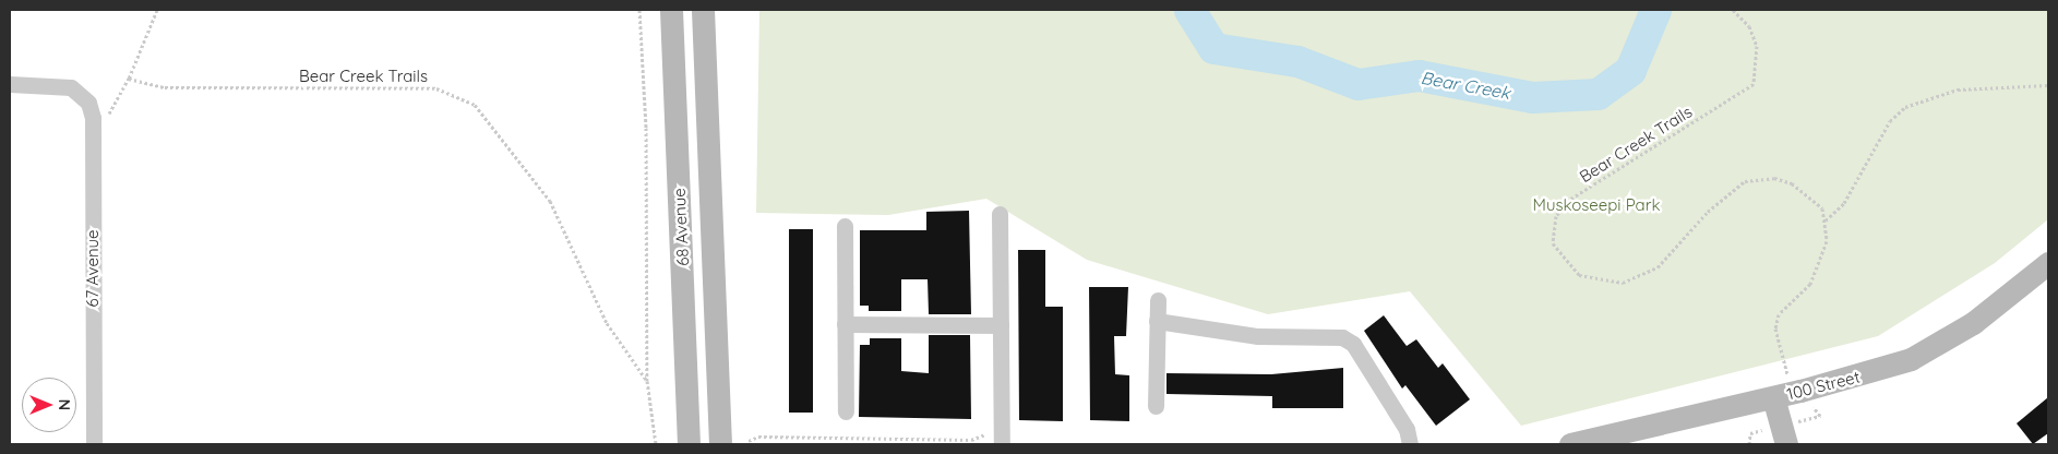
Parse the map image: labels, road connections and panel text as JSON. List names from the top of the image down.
{
  "streets": {
    "main road": ["68 Avenue", "100 Street"],
    "street": ["67 Avenue"],
    "path": ["Bear Creek Trails"]
  },
  "water": ["Bear Creek"],
  "parks": ["Muskoseepi Park"],
  "north": "right"
}
